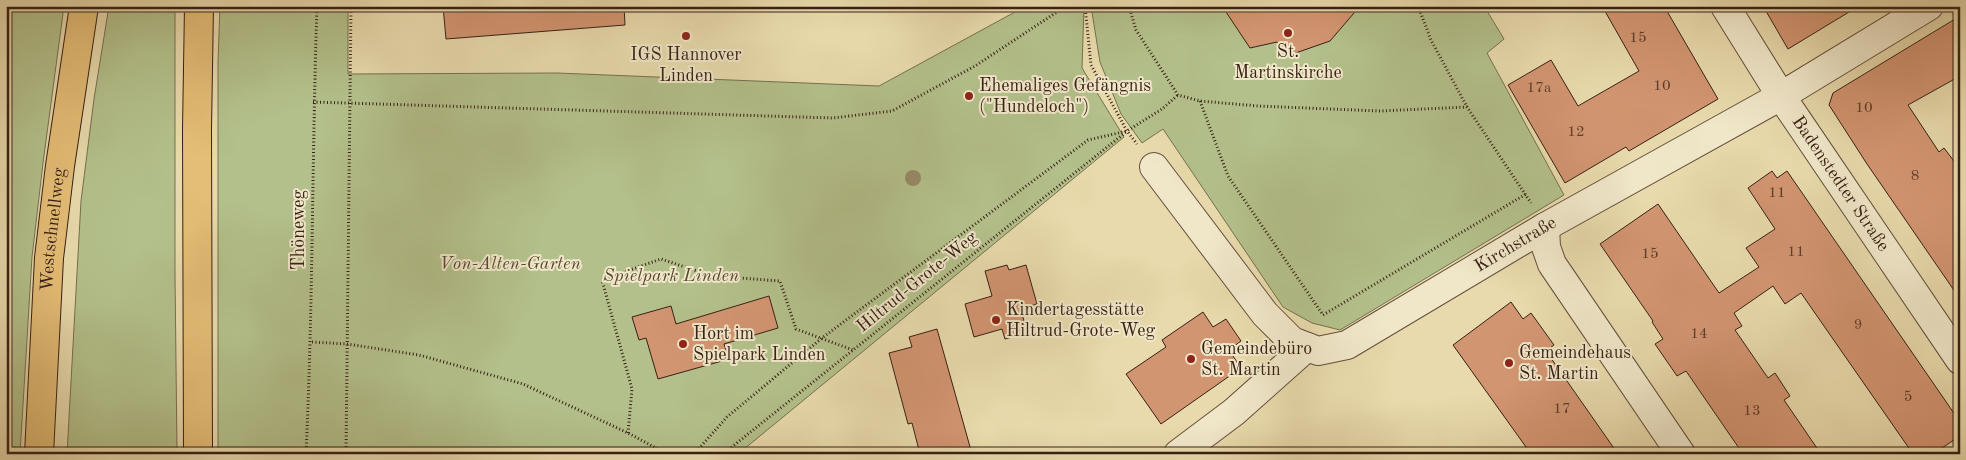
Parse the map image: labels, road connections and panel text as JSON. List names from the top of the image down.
{
  "streets": {
    "highway": ["Westschnellweg"],
    "street": ["Badenstedter Straße", "Kirchstraße"],
    "path": ["Thöneweg", "Hiltrud-Grote-Weg"]
  },
  "crossings": [
    ["Badenstedter Straße", "Kirchstraße"]
  ],
  "parks": ["Von-Alten-Garten", "Spielpark Linden"],
  "places": [
    "St. Martinskirche",
    "IGS Hannover Linden",
    "Ehemaliges Gefängnis (\"Hundeloch\")",
    "Kindertagesstätte Hiltrud-Grote-Weg",
    "Hort im Spielpark Linden",
    "Gemeindebüro St. Martin",
    "Gemeindehaus St. Martin"
  ],
  "house_numbers": [
    "15",
    "10",
    "17a",
    "10",
    "12",
    "8",
    "11",
    "11",
    "15",
    "9",
    "14",
    "5",
    "17",
    "13"
  ]
}
